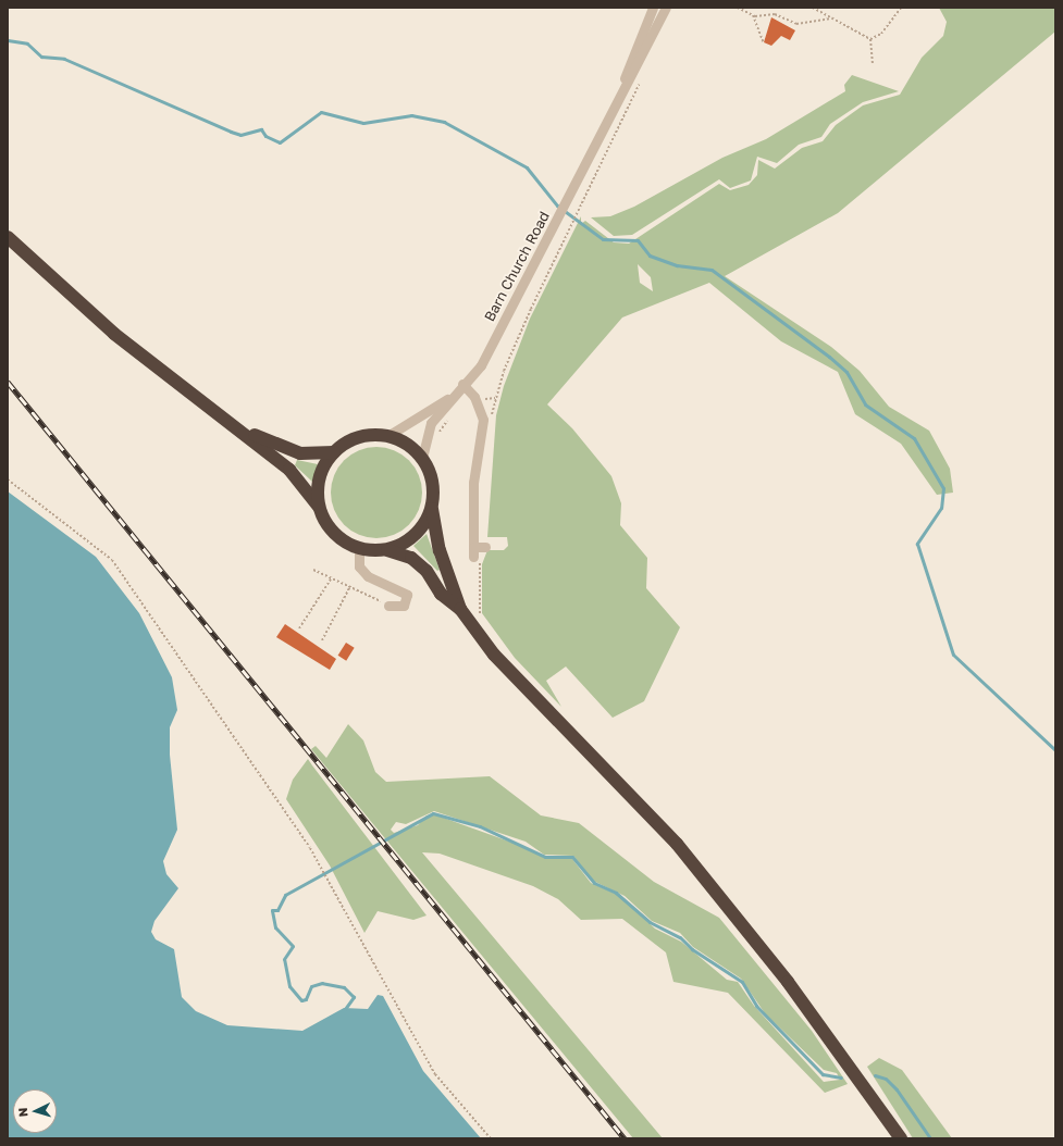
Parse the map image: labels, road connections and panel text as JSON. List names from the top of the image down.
{
  "streets": {
    "street": ["Barn Church Road"]
  },
  "north": "left"
}
